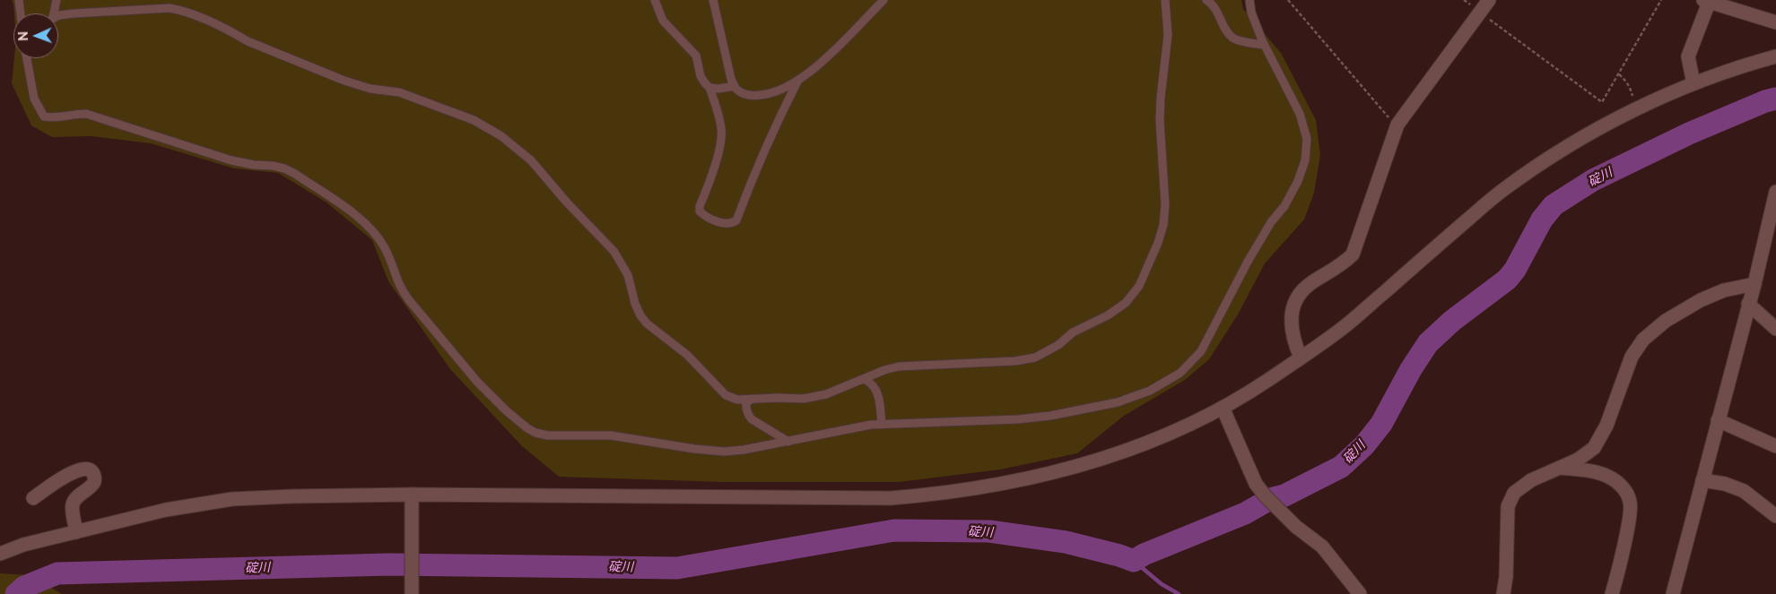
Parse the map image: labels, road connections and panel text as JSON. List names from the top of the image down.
{
  "water": ["碇川"],
  "north": "left"
}
